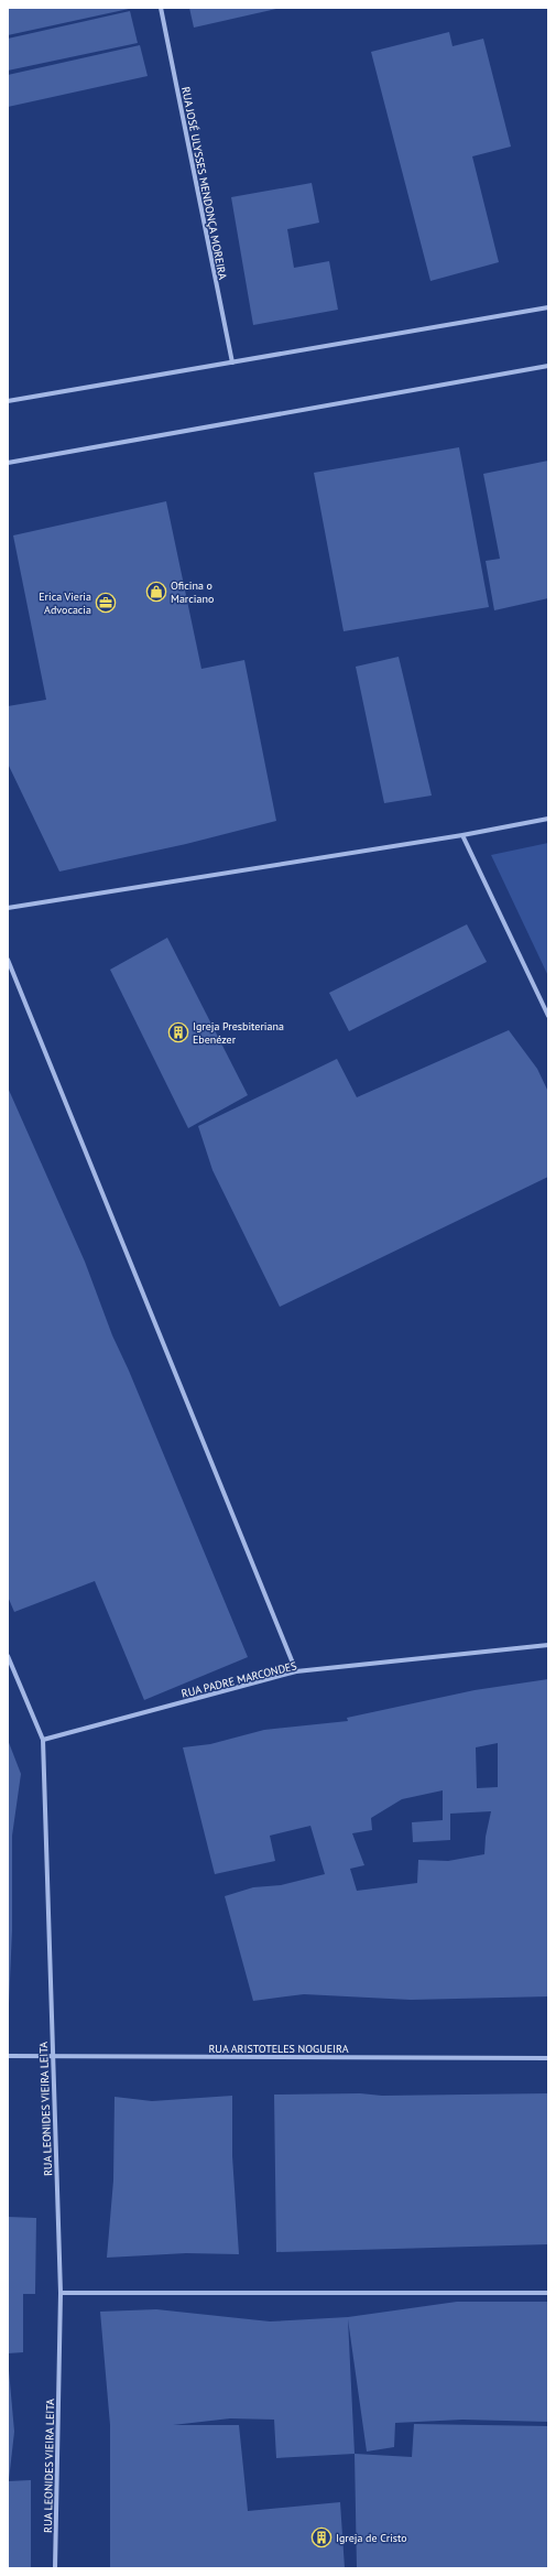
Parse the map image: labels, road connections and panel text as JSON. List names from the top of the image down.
{
  "streets": {
    "street": [
      "RUA JOSÉ ULYSSES MENDONÇA MOREIRA",
      "RUA PADRE MARCONDES",
      "RUA ARISTOTELES NOGUEIRA",
      "RUA LEONIDES VIEIRA LEITA"
    ]
  },
  "crossings": [
    ["RUA PADRE MARCONDES", "RUA LEONIDES VIEIRA LEITA"],
    ["RUA ARISTOTELES NOGUEIRA", "RUA LEONIDES VIEIRA LEITA"]
  ],
  "places": {
    "shop": ["Oficina o Marciano"],
    "office": ["Erica Vieria Advocacia"],
    "building": ["Igreja Presbiteriana Ebenézer", "Igreja de Cristo"]
  }
}
